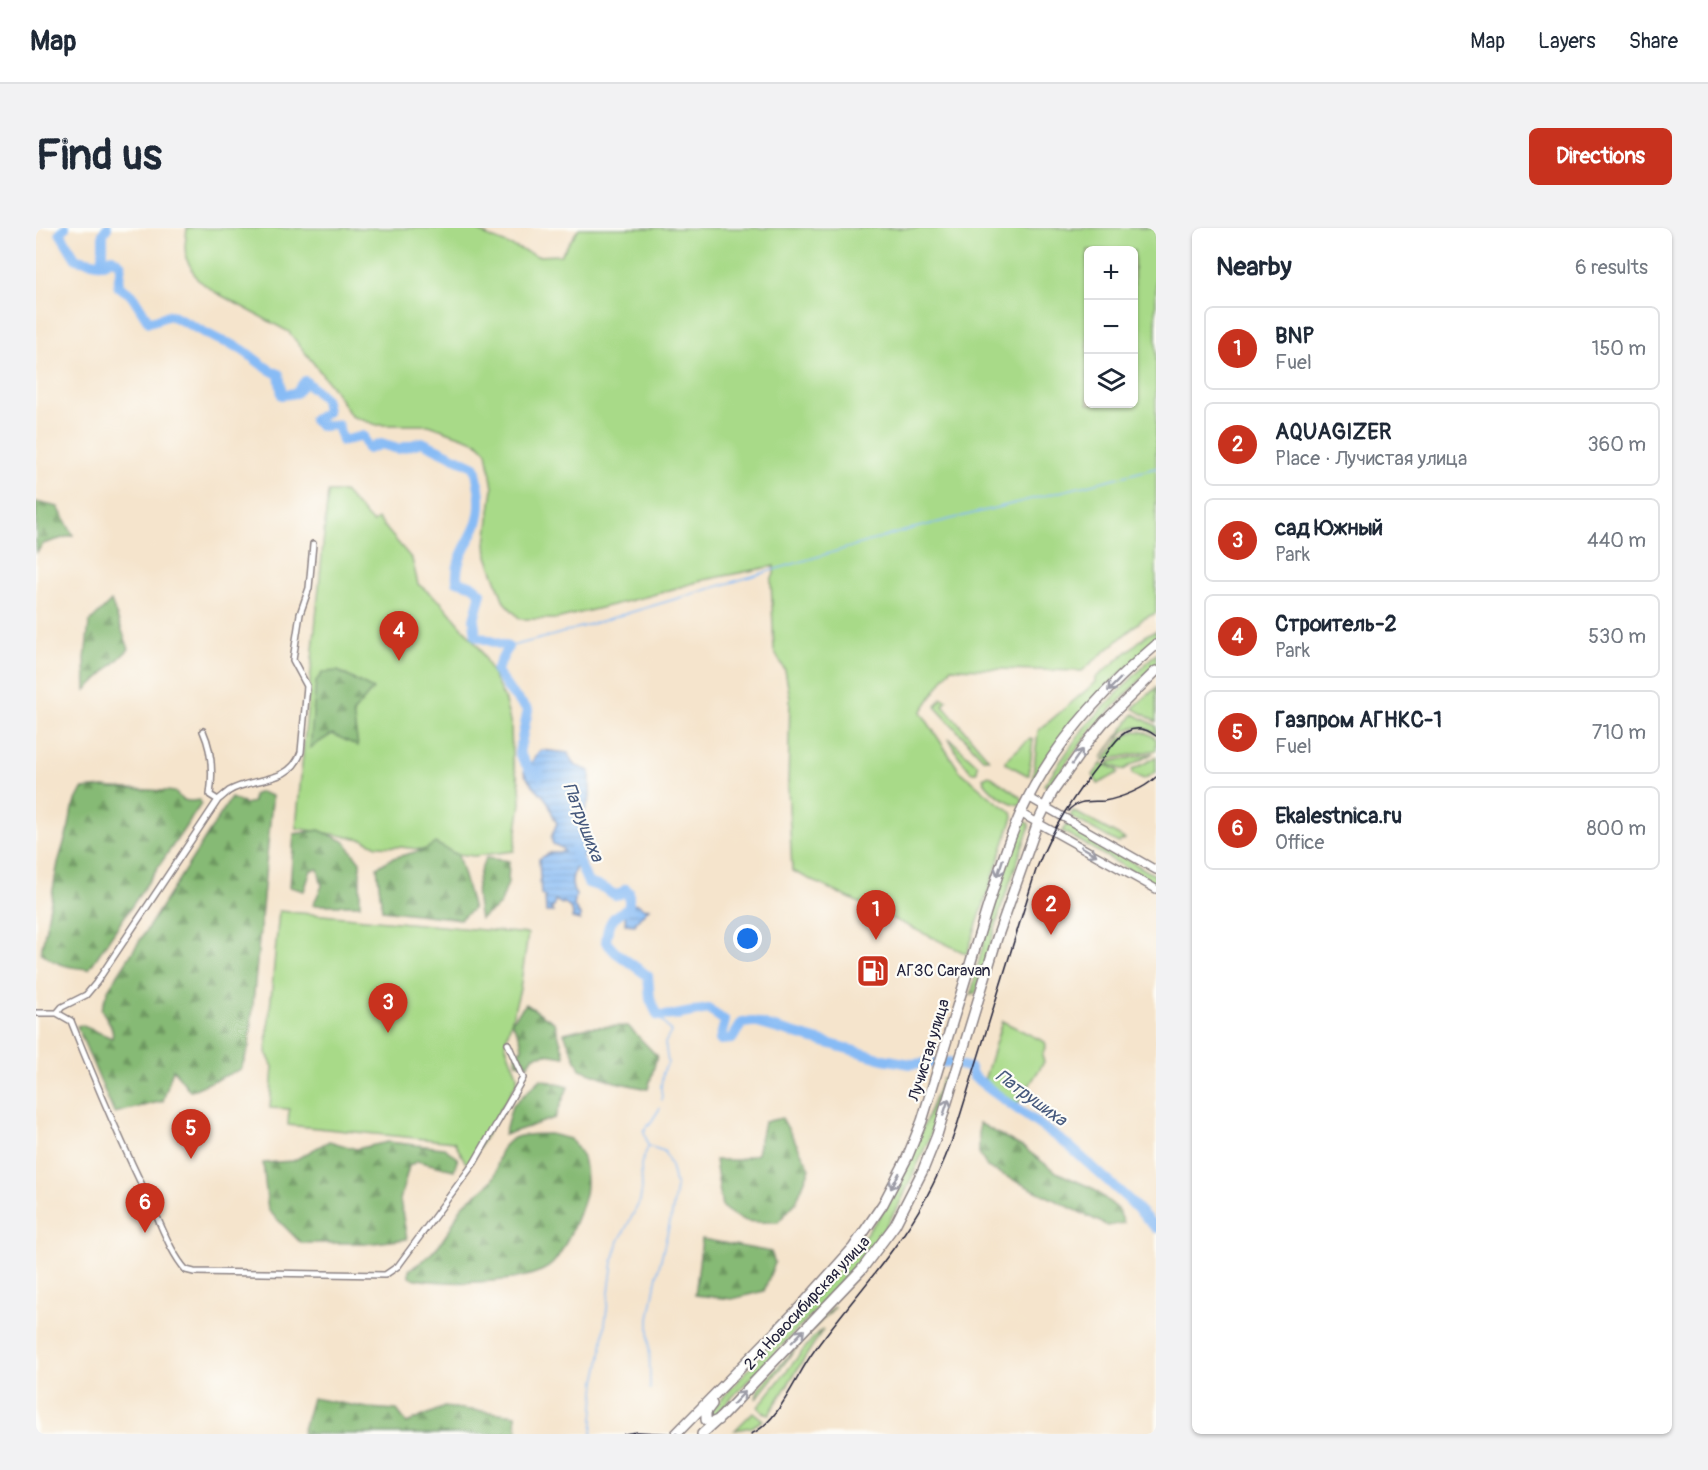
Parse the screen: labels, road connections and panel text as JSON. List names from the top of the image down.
{
  "streets": {
    "main road": ["Лучистая улица", "2-я Новосибирская улица"]
  },
  "crossings": [
    ["Лучистая улица", "2-я Новосибирская улица"]
  ],
  "one_way": ["2-я Новосибирская улица"],
  "water": ["Патрушиха"],
  "places": {
    "fuel station": ["АГЗС Caravan"]
  },
  "page": {
    "header": "Map",
    "nav": ["Map", "Layers", "Share"],
    "buttons": "Directions",
    "title": "Find us",
    "heading": ["Nearby", "6 results"],
    "map_buttons": ["+", "−"],
    "list": [
      {
        "mark": "1",
        "name": "BNP",
        "note": "Fuel",
        "value": "150 m"
      },
      {
        "mark": "2",
        "name": "AQUAGIZER",
        "note": "Place · Лучистая улица",
        "value": "360 m"
      },
      {
        "mark": "3",
        "name": "сад Южный",
        "note": "Park",
        "value": "440 m"
      },
      {
        "mark": "4",
        "name": "Строитель-2",
        "note": "Park",
        "value": "530 m"
      },
      {
        "mark": "5",
        "name": "Газпром АГНКС-1",
        "note": "Fuel",
        "value": "710 m"
      },
      {
        "mark": "6",
        "name": "Ekalestnica.ru",
        "note": "Office",
        "value": "800 m"
      }
    ],
    "pins": [
      "4",
      "2",
      "1",
      "3",
      "5",
      "6"
    ]
  }
}
